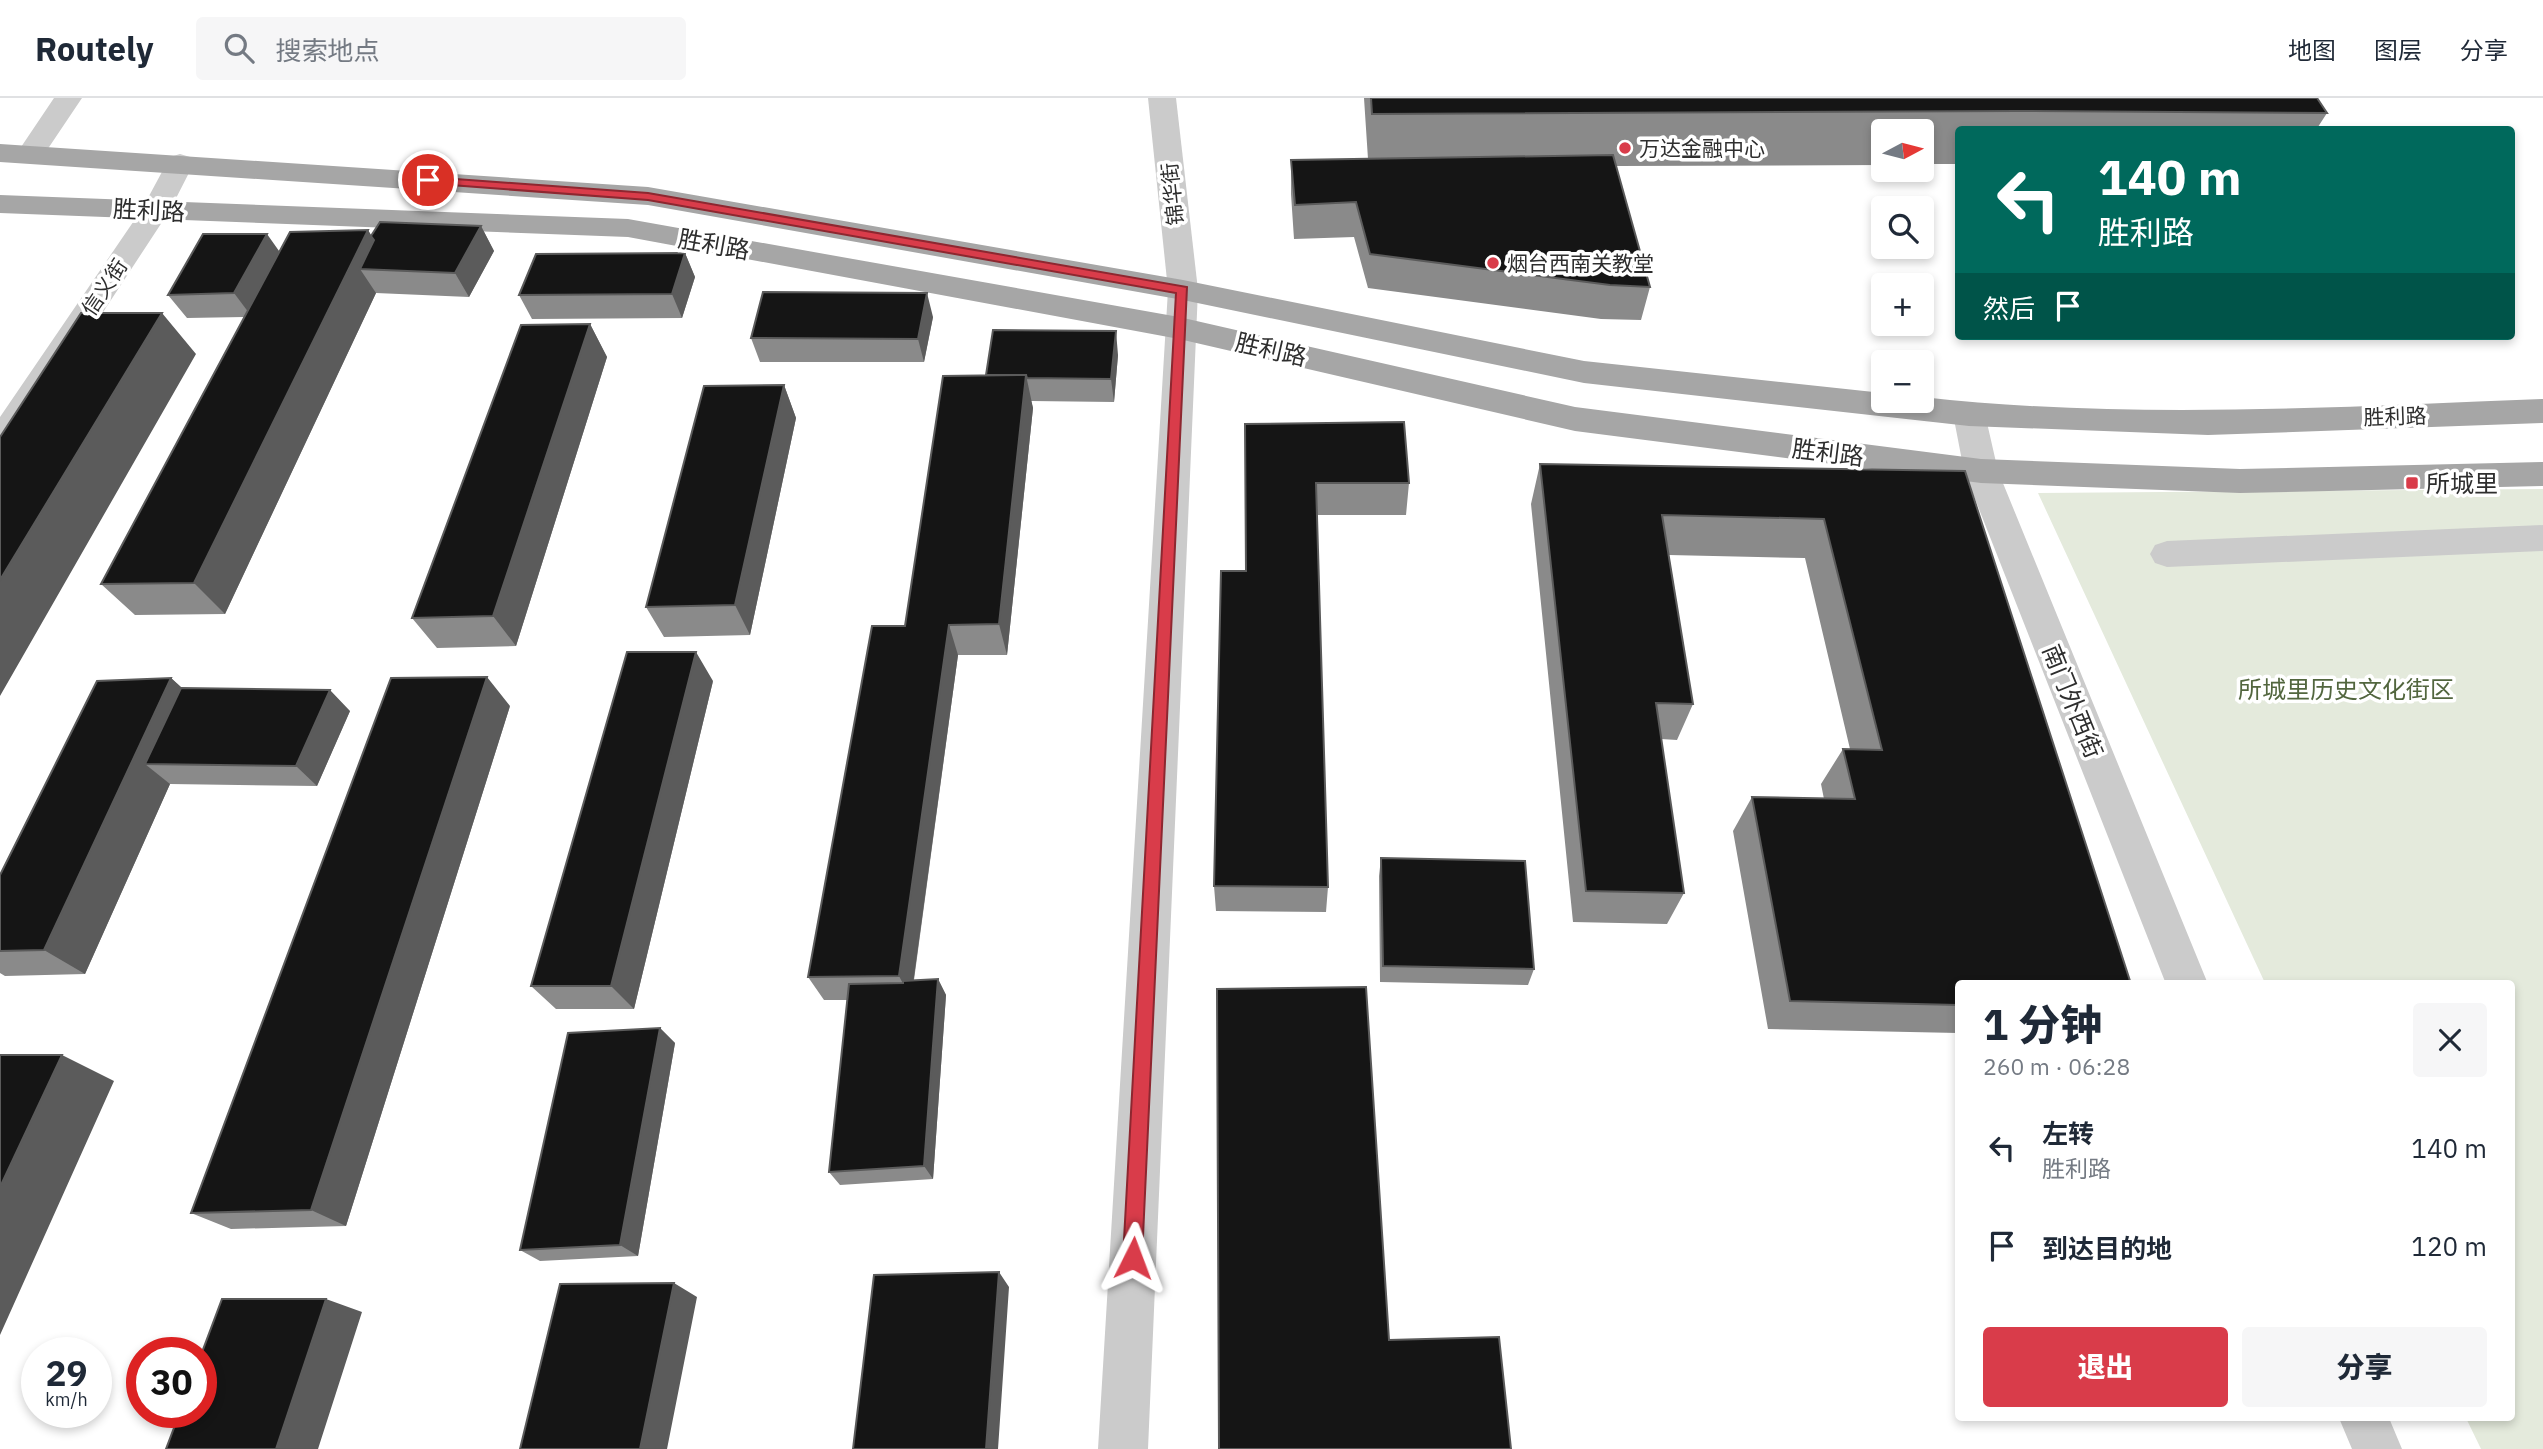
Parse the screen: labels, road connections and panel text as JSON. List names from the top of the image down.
{
  "streets": {
    "main road": ["胜利路"],
    "street": ["锦华街", "信义街", "南门外西街"]
  },
  "crossings": [
    ["锦华街", "胜利路"],
    ["胜利路", "信义街"],
    ["胜利路", "南门外西街"]
  ],
  "parks": ["所城里历史文化街区"],
  "places": {
    "other": ["万达金融中心", "烟台西南关教堂"],
    "transit": ["所城里"]
  },
  "north": "right",
  "page": {
    "header": "Routely",
    "search": "搜索地点",
    "nav": ["地图", "图层", "分享"],
    "map_buttons": ["+", "−"],
    "turn": ["140 m", "胜利路"],
    "then": "然后",
    "heading": ["1 分钟", "260 m · 06:28"],
    "list": [
      {
        "name": "左转",
        "note": "胜利路",
        "value": "140 m"
      },
      {
        "name": "到达目的地",
        "value": "120 m"
      }
    ],
    "buttons": ["退出", "分享"],
    "speed": "29 km/h",
    "limit": "30"
  }
}
